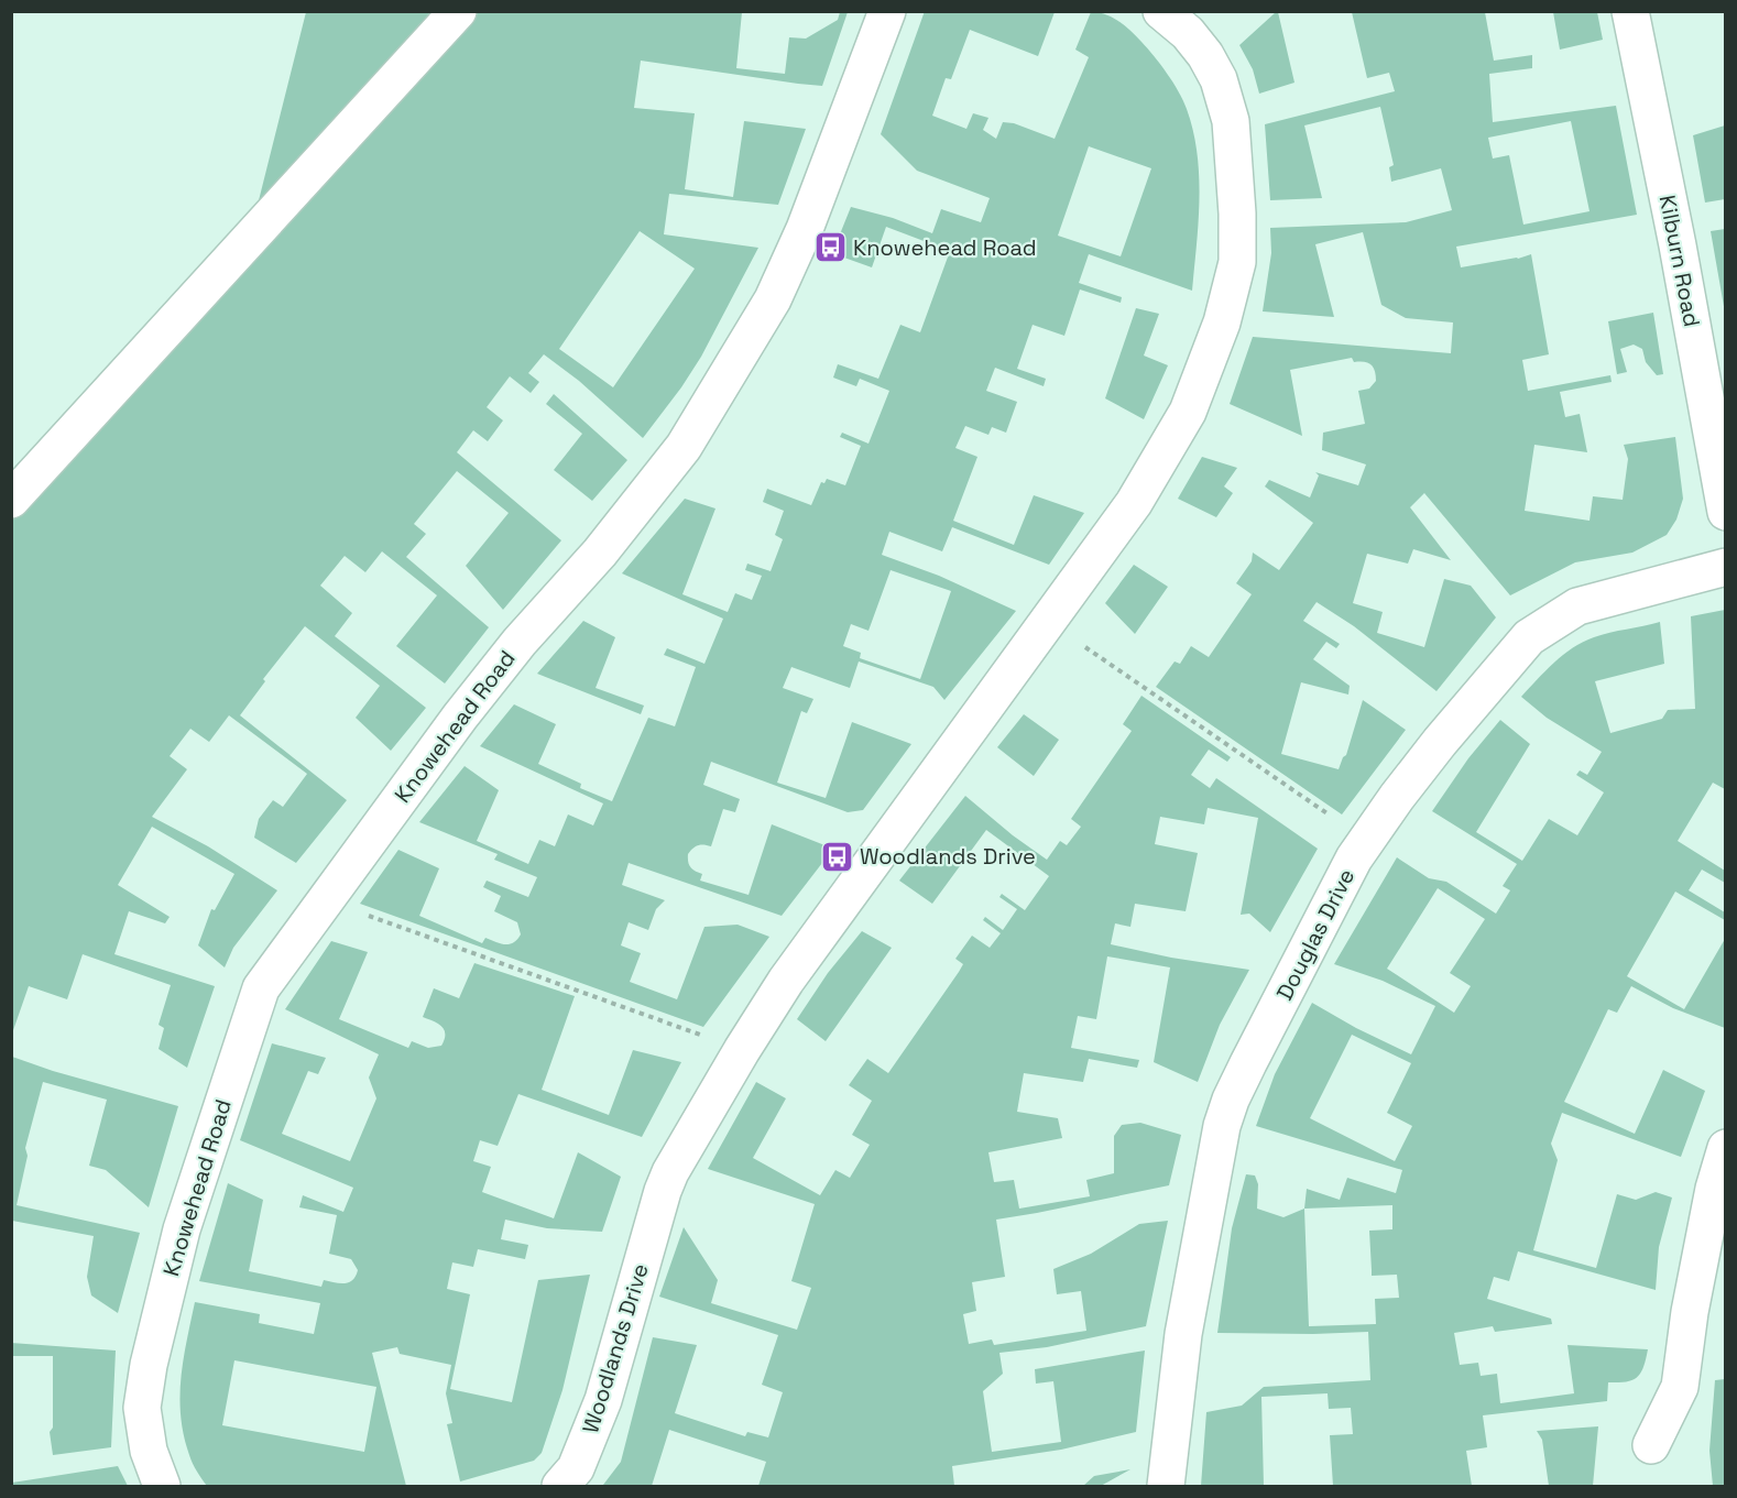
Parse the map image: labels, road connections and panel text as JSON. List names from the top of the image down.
{
  "streets": {
    "street": [
      "Kilburn Road",
      "Knowehead Road",
      "Douglas Drive",
      "Woodlands Drive"
    ]
  },
  "places": {
    "bus stop": ["Knowehead Road", "Woodlands Drive"]
  }
}
